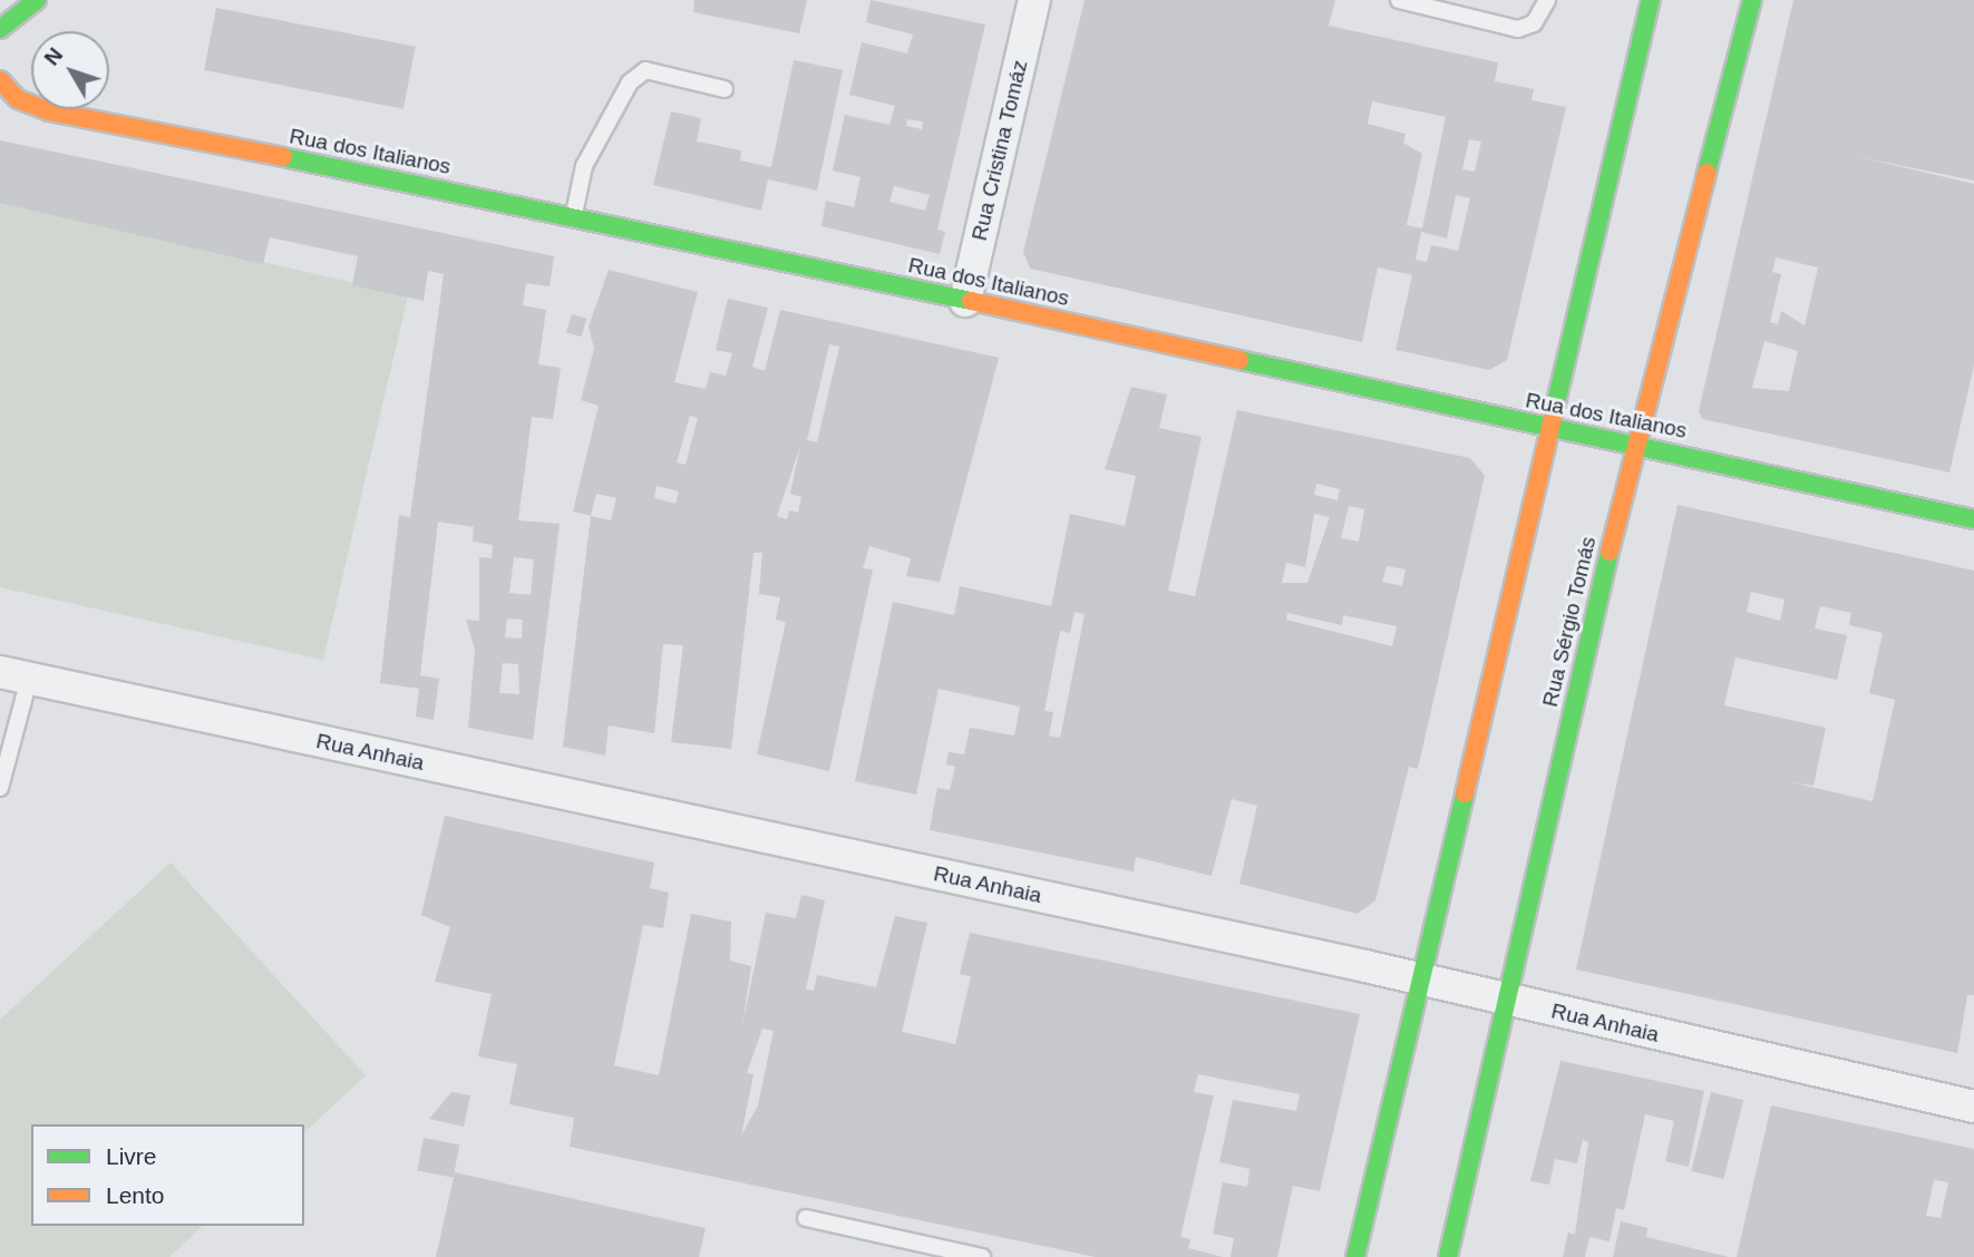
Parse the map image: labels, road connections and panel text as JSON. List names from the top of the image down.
{
  "streets": {
    "main road": ["Rua dos Italianos", "Rua Sérgio Tomás"],
    "street": ["Rua Cristina Tomáz", "Rua Anhaia"]
  },
  "crossings": [
    ["Rua Cristina Tomáz", "Rua dos Italianos"],
    ["Rua dos Italianos", "Rua Sérgio Tomás"],
    ["Rua Sérgio Tomás", "Rua Anhaia"]
  ],
  "legend": ["Livre", "Lento"],
  "north": "top left"
}
